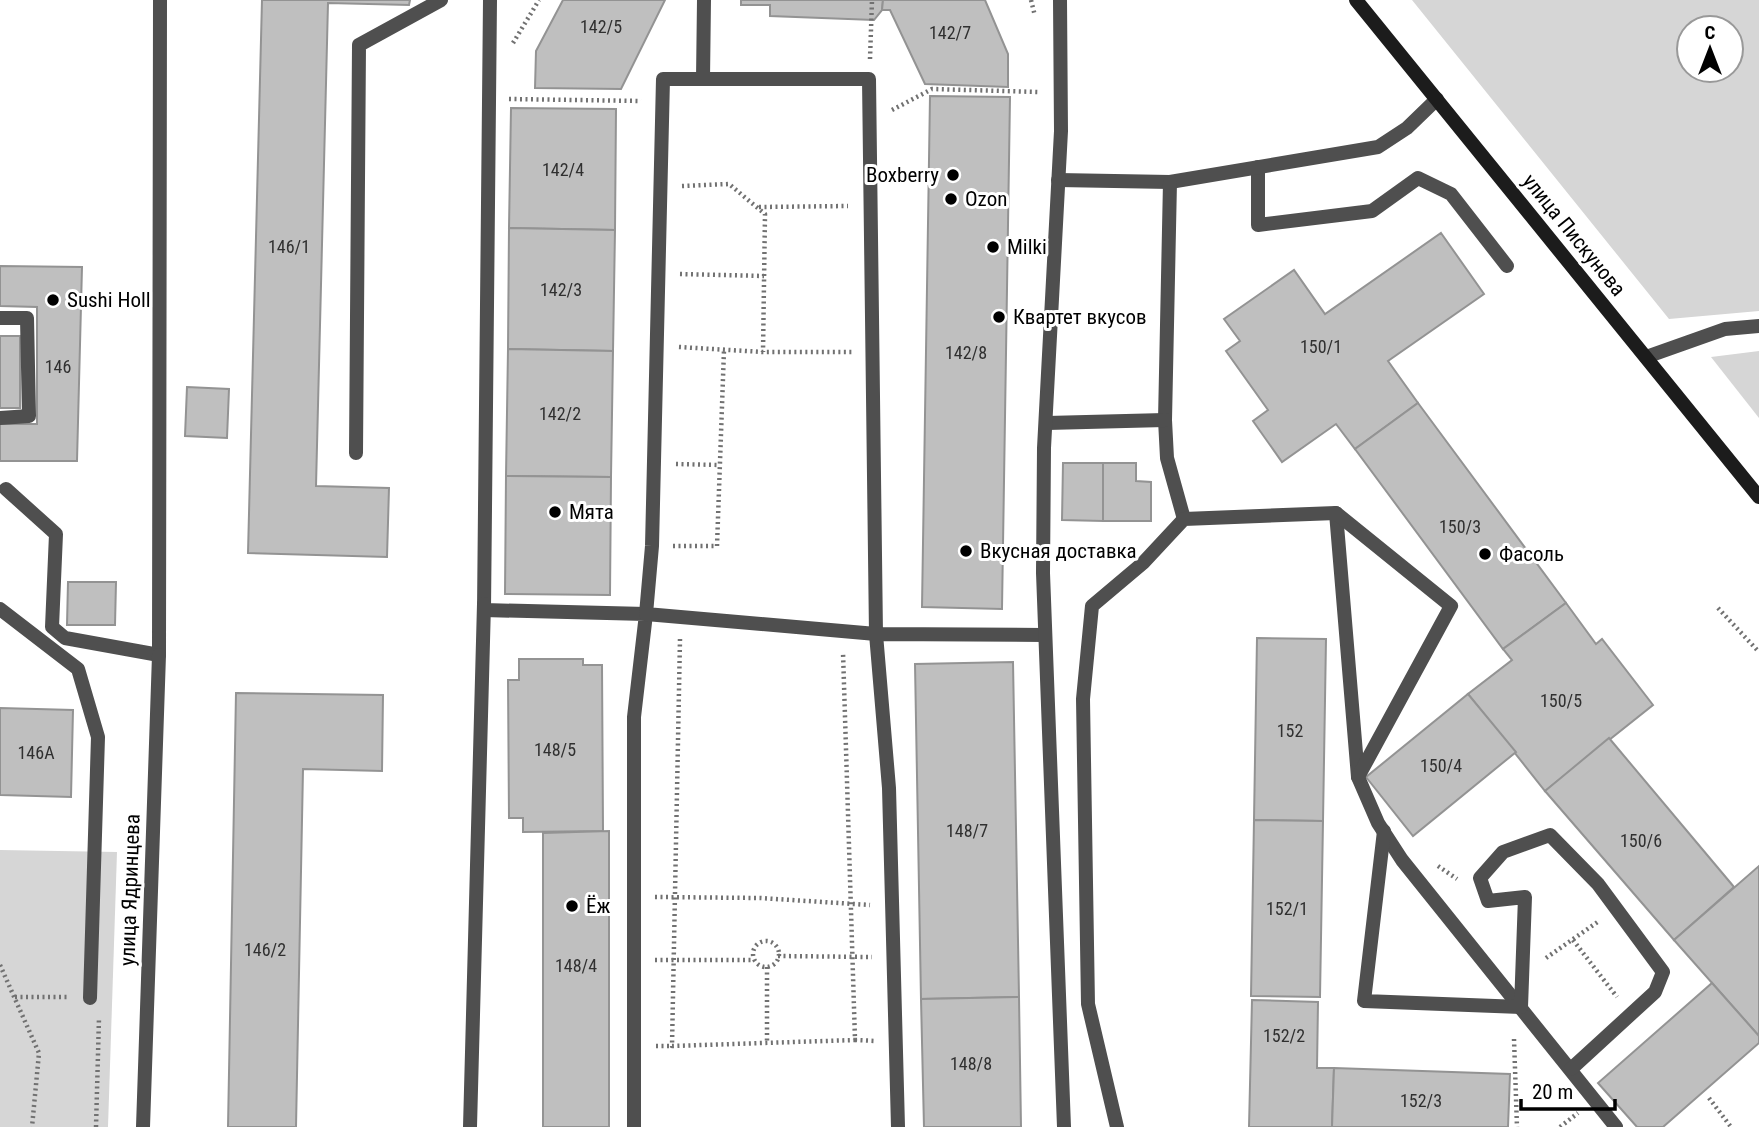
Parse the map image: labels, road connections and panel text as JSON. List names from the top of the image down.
{
  "streets": {
    "street": ["улица Пискунова", "улица Ядринцева"]
  },
  "places": [
    "Boxberry",
    "Ozon",
    "Milki",
    "Sushi Holl",
    "Квартет вкусов",
    "Мята",
    "Вкусная доставка",
    "Фасоль",
    "Ёж"
  ],
  "house_numbers": [
    "142/5",
    "142/7",
    "142/4",
    "146/1",
    "142/3",
    "150/1",
    "142/8",
    "146",
    "142/2",
    "150/3",
    "150/5",
    "152",
    "148/5",
    "146А",
    "150/4",
    "148/7",
    "150/6",
    "152/1",
    "146/2",
    "148/4",
    "152/2",
    "148/8",
    "152/3"
  ],
  "scale_bar": "20 m",
  "north": "top"
}
